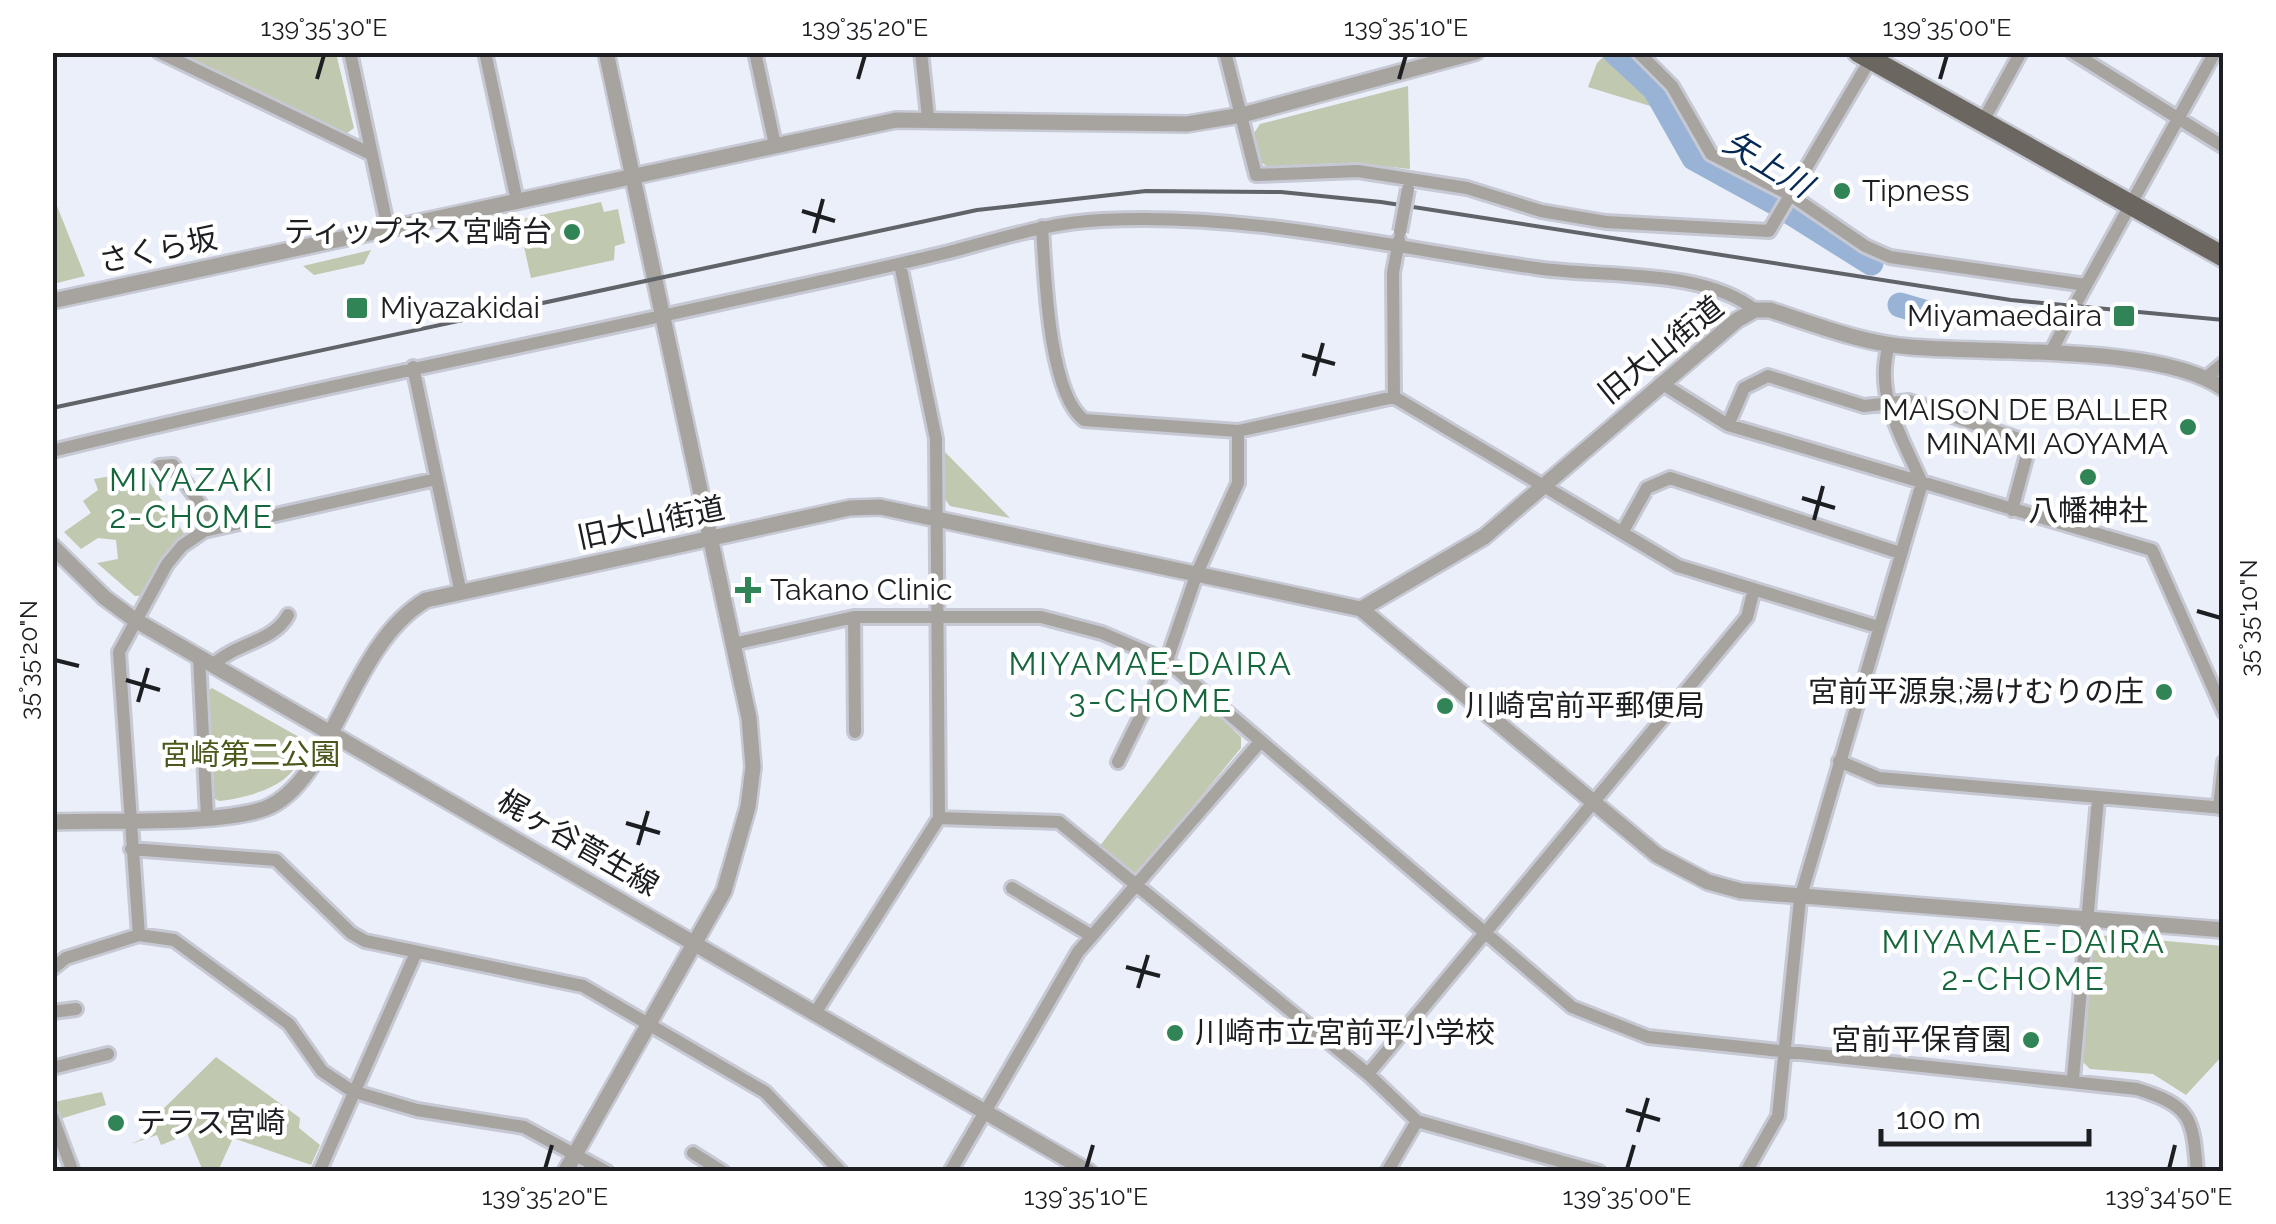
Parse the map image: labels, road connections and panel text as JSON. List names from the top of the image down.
{
  "streets": {
    "street": ["さくら坂", "旧大山街道", "梶ヶ谷菅生線"]
  },
  "crossings": [
    ["旧大山街道", "梶ヶ谷菅生線"]
  ],
  "districts": ["MIYAZAKI 2-CHOME", "MIYAMAE-DAIRA 3-CHOME", "MIYAMAE-DAIRA 2-CHOME"],
  "water": ["矢上川"],
  "parks": ["宮崎第二公園"],
  "places": {
    "other": [
      "Tipness",
      "ティップネス宮崎台",
      "MAISON DE BALLER MINAMI AOYAMA",
      "八幡神社",
      "宮前平源泉;湯けむりの庄",
      "川崎宮前平郵便局",
      "川崎市立宮前平小学校",
      "宮前平保育園",
      "テラス宮崎"
    ],
    "transit": ["Miyazakidai", "Miyamaedaira"],
    "health": ["Takano Clinic"]
  },
  "scale_bar": "100 m",
  "coordinates": [
    "139°35'30\"E",
    "139°35'20\"E",
    "139°35'10\"E",
    "139°35'00\"E",
    "35°35'10\"N",
    "35°35'20\"N",
    "139°34'50\"E"
  ]
}
